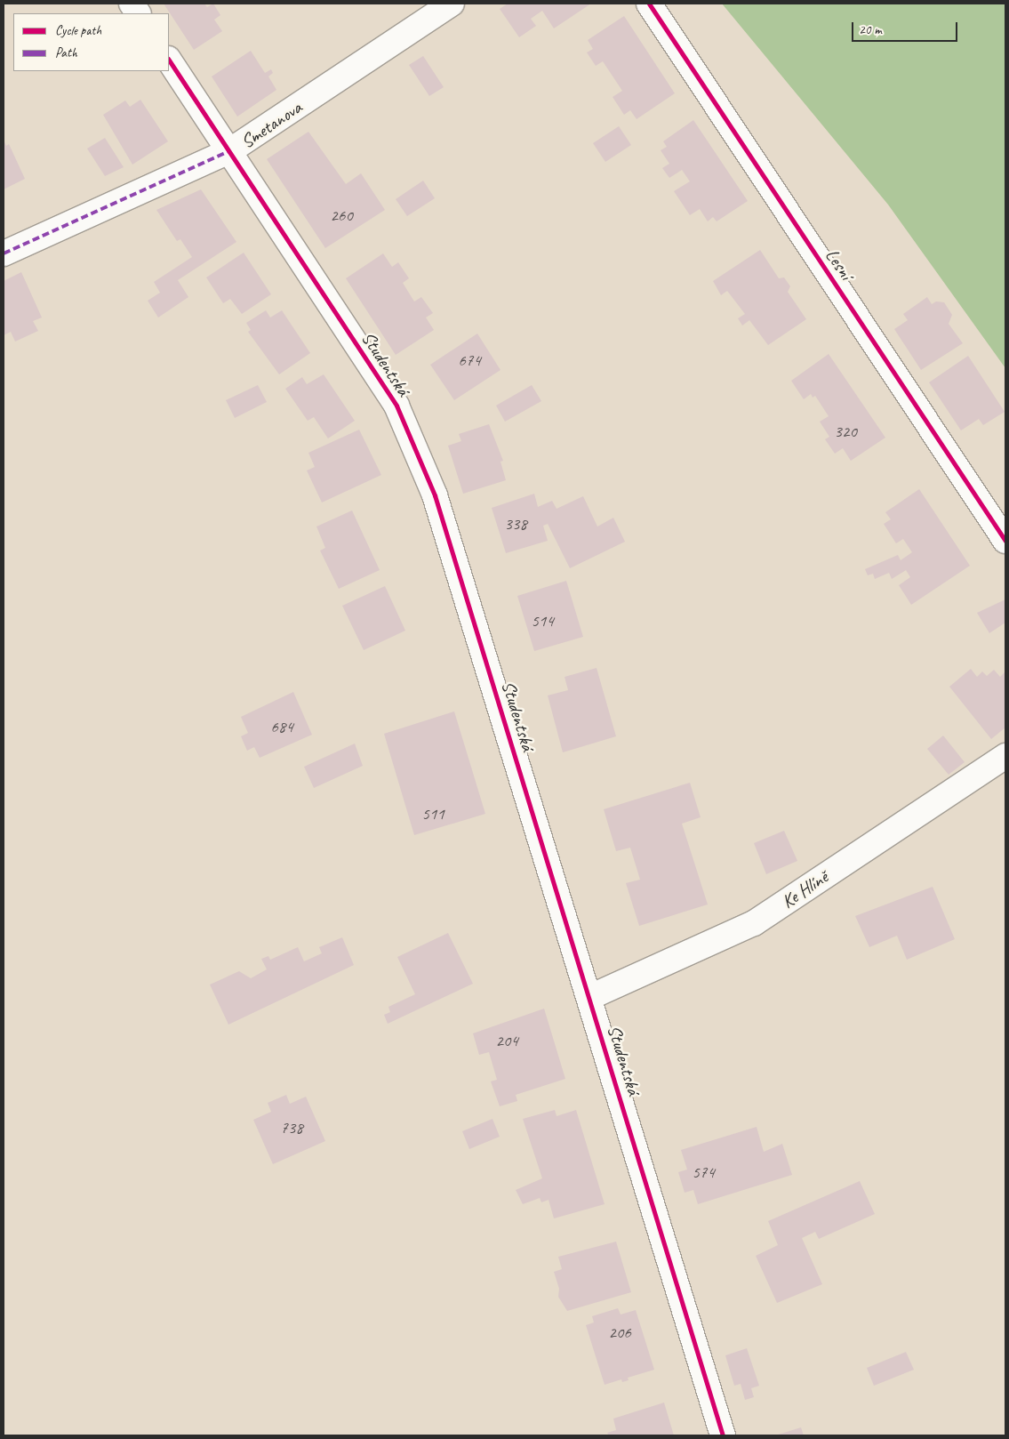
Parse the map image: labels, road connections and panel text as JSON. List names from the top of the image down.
{
  "streets": {
    "street": [
      "Smetanova",
      "Lesní",
      "Studentská",
      "Ke Hlíně"
    ]
  },
  "crossings": [
    ["Smetanova", "Studentská"],
    ["Studentská", "Ke Hlíně"]
  ],
  "house_numbers": [
    "260",
    "674",
    "320",
    "338",
    "514",
    "684",
    "511",
    "204",
    "738",
    "574",
    "206"
  ],
  "legend": ["Cycle path", "Path"],
  "scale_bar": "20 m"
}
